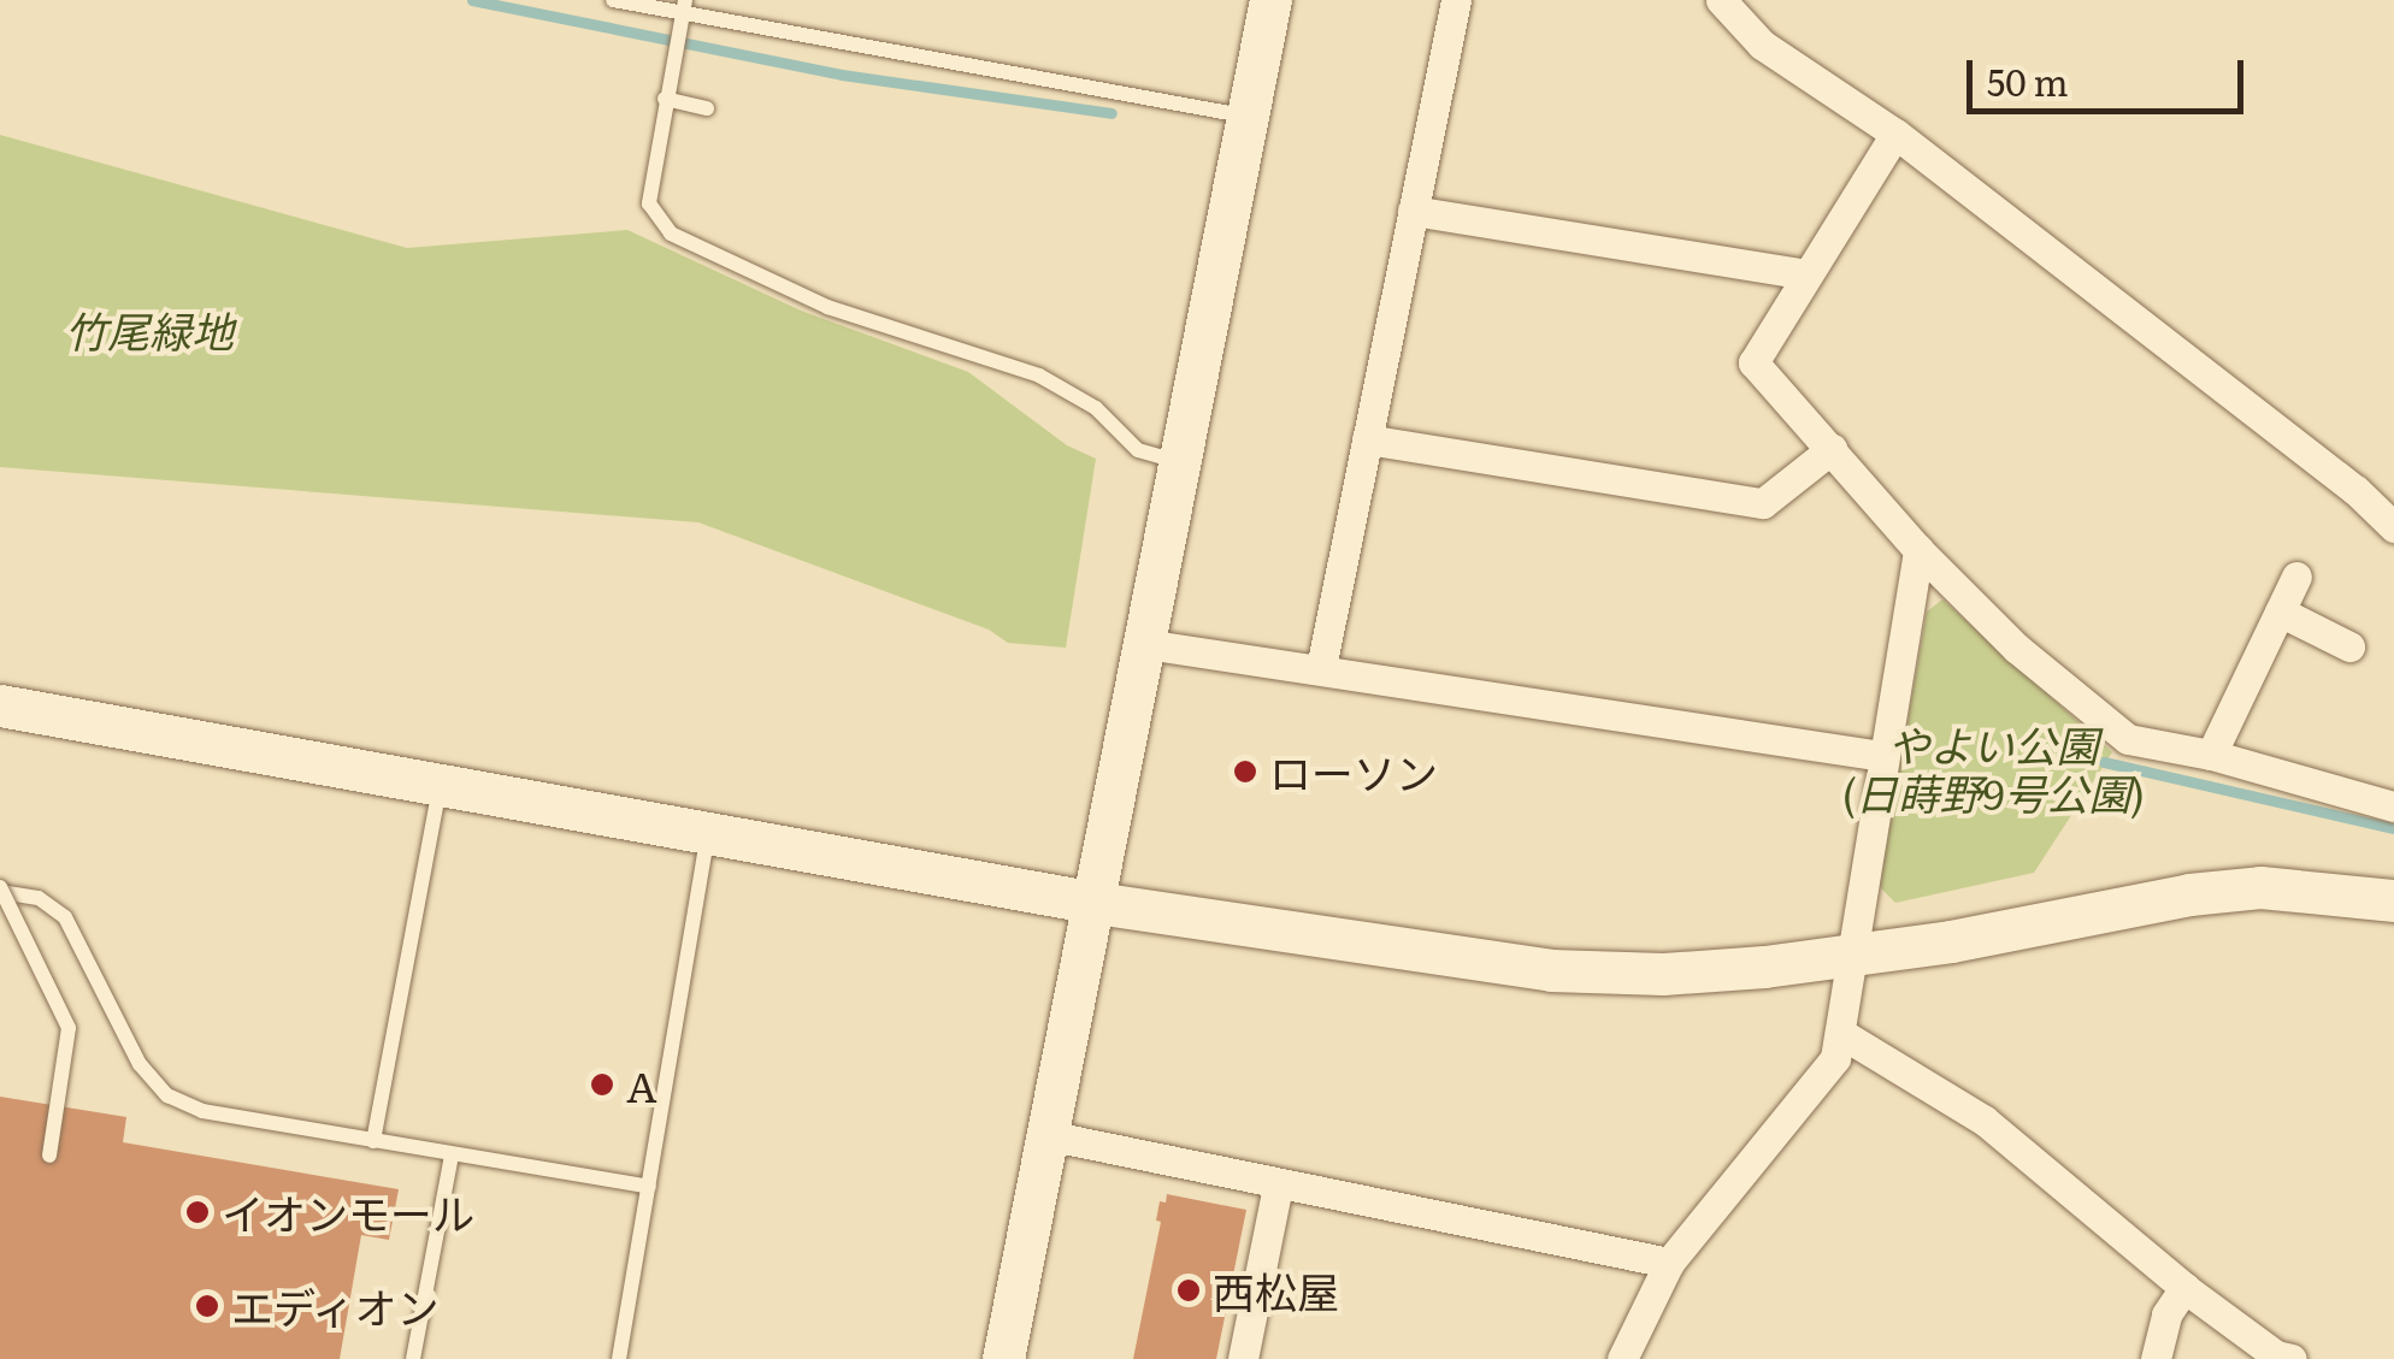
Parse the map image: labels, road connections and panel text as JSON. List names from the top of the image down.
{
  "parks": ["竹尾緑地", "やよい公園 (日蒔野9号公園)"],
  "places": [
    "ローソン",
    "A",
    "イオンモール",
    "西松屋",
    "エディオン"
  ],
  "scale_bar": "50 m"
}
